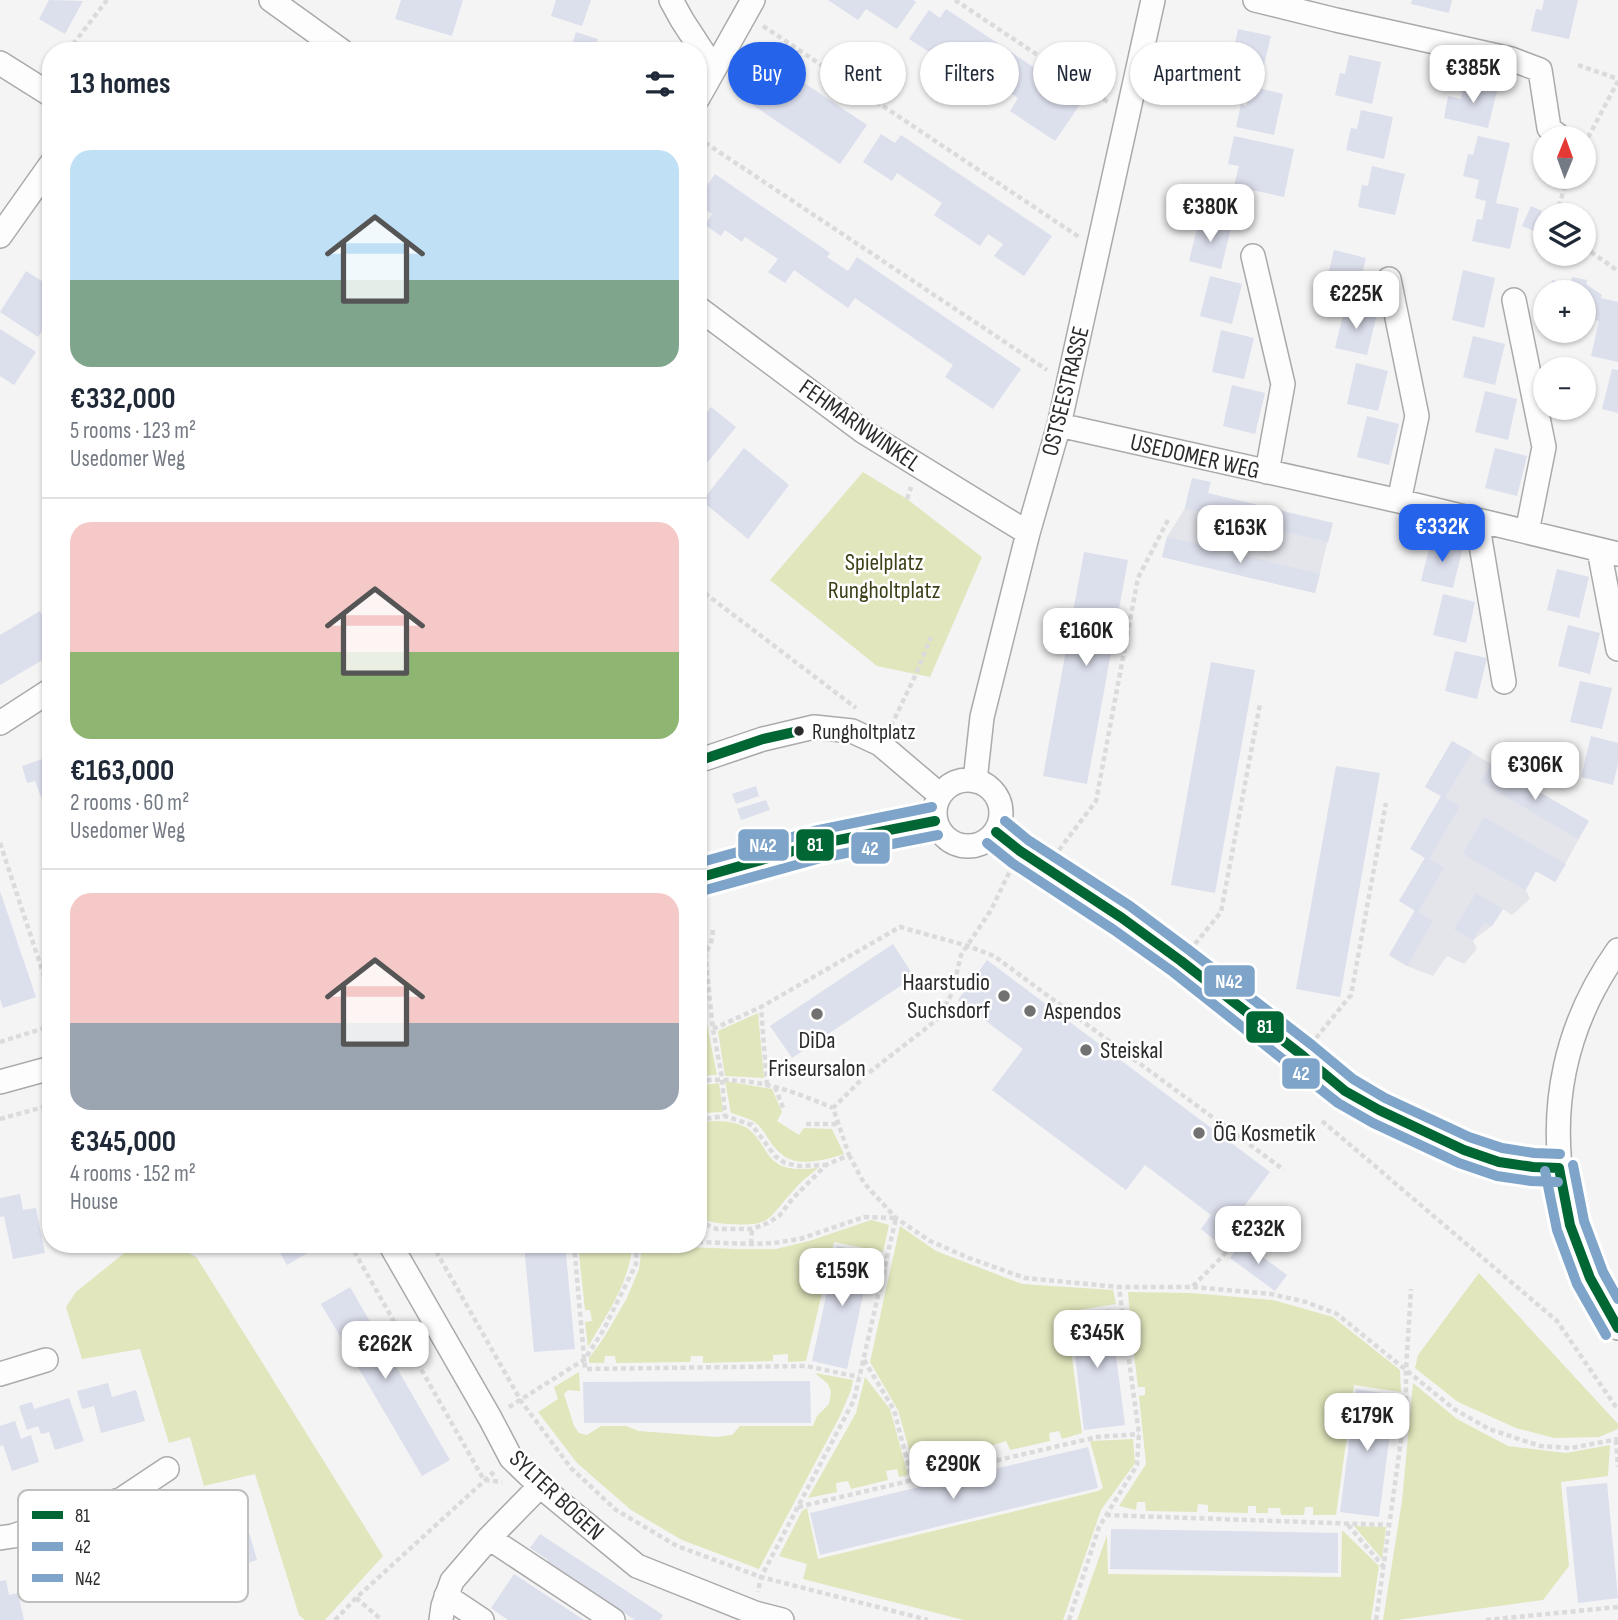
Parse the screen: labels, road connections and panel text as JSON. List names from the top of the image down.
{
  "streets": {
    "street": [
      "OSTSEESTRASSE",
      "FEHMARNWINKEL",
      "USEDOMER WEG",
      "SYLTER BOGEN"
    ]
  },
  "crossings": [
    ["OSTSEESTRASSE", "FEHMARNWINKEL"],
    ["OSTSEESTRASSE", "USEDOMER WEG"]
  ],
  "parks": ["Spielplatz Rungholtplatz"],
  "places": [
    "Rungholtplatz",
    "Haarstudio Suchsdorf",
    "Aspendos",
    "DiDa Friseursalon",
    "Steiskal",
    "ÖG Kosmetik"
  ],
  "lines": ["transit line 81", "transit line N42", "transit line 42"],
  "legend": ["81", "42", "N42"],
  "north": "top",
  "page": {
    "chip": [
      "Buy",
      "Rent",
      "Filters",
      "New",
      "Apartment"
    ],
    "heading": "13 homes",
    "price": [
      "€385K",
      "€380K",
      "€225K",
      "€332K",
      "€163K",
      "€160K",
      "€306K",
      "€232K",
      "€159K",
      "€345K",
      "€262K",
      "€179K",
      "€290K"
    ],
    "map_buttons": ["+", "−"],
    "list": [
      {
        "name": "€332,000",
        "note": "5 rooms · 123 m² · Usedomer Weg"
      },
      {
        "name": "€163,000",
        "note": "2 rooms · 60 m² · Usedomer Weg"
      },
      {
        "name": "€345,000",
        "note": "4 rooms · 152 m² · House"
      }
    ]
  }
}
